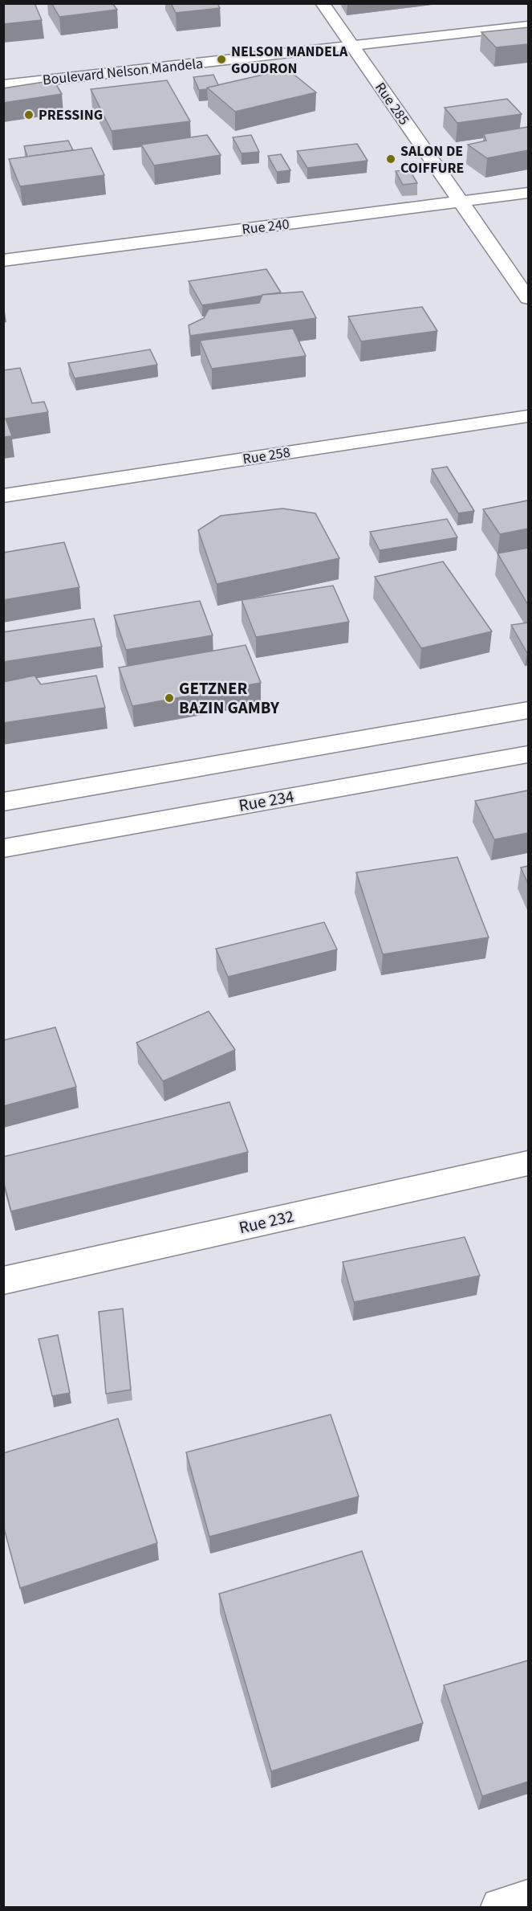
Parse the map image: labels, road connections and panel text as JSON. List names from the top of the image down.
{
  "streets": {
    "street": [
      "Boulevard Nelson Mandela",
      "Rue 285",
      "Rue 240",
      "Rue 258",
      "Rue 234",
      "Rue 232"
    ]
  },
  "crossings": [
    ["Boulevard Nelson Mandela", "Rue 285"],
    ["Rue 285", "Rue 240"]
  ],
  "places": [
    "NELSON MANDELA GOUDRON",
    "PRESSING",
    "SALON DE COIFFURE",
    "GETZNER BAZIN GAMBY"
  ]
}
